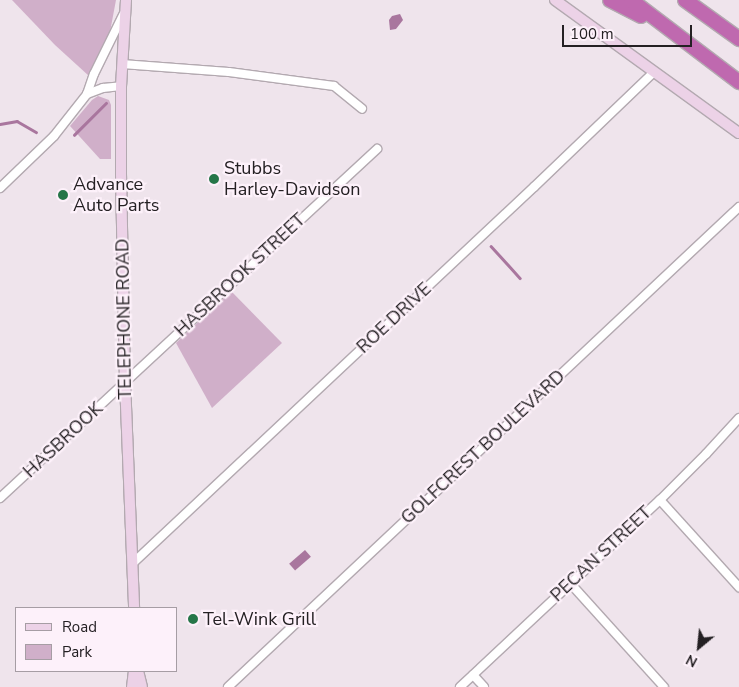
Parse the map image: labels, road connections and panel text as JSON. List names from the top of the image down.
{
  "streets": {
    "main road": ["TELEPHONE ROAD"],
    "street": [
      "HASBROOK STREET",
      "ROE DRIVE",
      "HASBROOK",
      "GOLFCREST BOULEVARD",
      "PECAN STREET"
    ]
  },
  "crossings": [
    ["HASBROOK STREET", "TELEPHONE ROAD"],
    ["HASBROOK STREET", "HASBROOK"],
    ["ROE DRIVE", "TELEPHONE ROAD"],
    ["TELEPHONE ROAD", "HASBROOK"]
  ],
  "places": ["Stubbs Harley-Davidson", "Advance Auto Parts", "Tel-Wink Grill"],
  "legend": ["Road", "Park"],
  "scale_bar": "100 m",
  "north": "bottom left"
}
